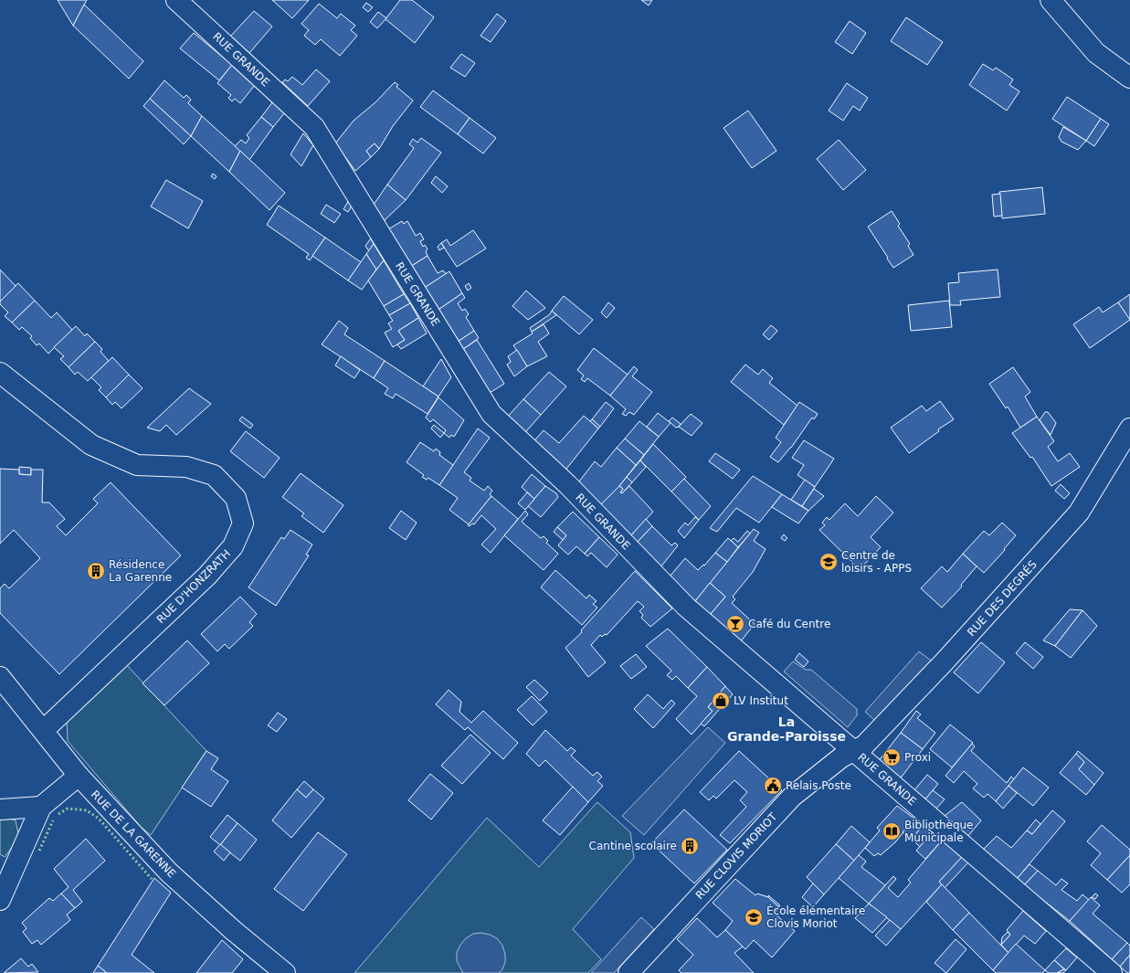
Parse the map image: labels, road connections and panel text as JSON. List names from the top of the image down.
{
  "streets": {
    "street": [
      "RUE GRANDE",
      "RUE D'HONZRATH",
      "RUE DES DEGRÉS",
      "RUE DE LA GARENNE",
      "RUE CLOVIS MORIOT"
    ]
  },
  "crossings": [
    ["RUE GRANDE", "RUE DES DEGRÉS"],
    ["RUE GRANDE", "RUE CLOVIS MORIOT"],
    ["RUE D'HONZRATH", "RUE DE LA GARENNE"],
    ["RUE DES DEGRÉS", "RUE CLOVIS MORIOT"]
  ],
  "districts": ["La Grande-Paroisse"],
  "places": {
    "school or university": ["Centre de loisirs - APPS", "École élémentaire Clovis Moriot"],
    "building": ["Résidence La Garenne", "Cantine scolaire"],
    "bar": ["Café du Centre"],
    "shop": ["LV Institut"],
    "supermarket": ["Proxi"],
    "public building": ["Relais Poste"],
    "library": ["Bibliothèque Municipale"]
  }
}
